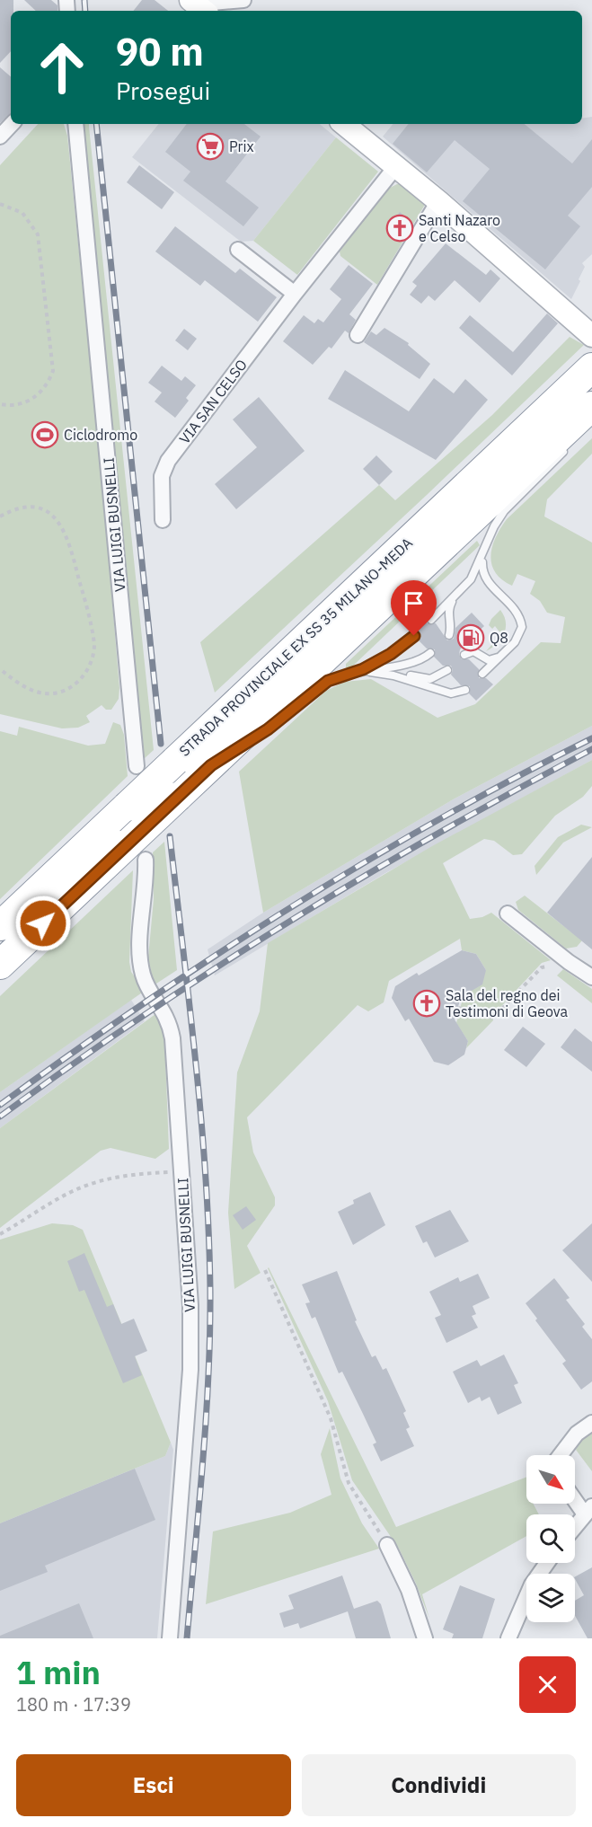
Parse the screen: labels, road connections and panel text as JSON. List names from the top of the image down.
{
  "streets": {
    "highway": ["STRADA PROVINCIALE EX SS 35 MILANO-MEDA"],
    "street": ["VIA SAN CELSO", "VIA LUIGI BUSNELLI"]
  },
  "crossings": [
    ["VIA LUIGI BUSNELLI", "STRADA PROVINCIALE EX SS 35 MILANO-MEDA"]
  ],
  "places": {
    "supermarket": ["Prix"],
    "church": ["Santi Nazaro e Celso", "Sala del regno dei Testimoni di Geova"],
    "sports": ["Ciclodromo"],
    "fuel station": ["Q8"]
  },
  "north": "bottom right",
  "page": {
    "turn": ["90 m", "Prosegui"],
    "heading": ["1 min", "180 m · 17:39"],
    "buttons": ["Esci", "Condividi"]
  }
}
